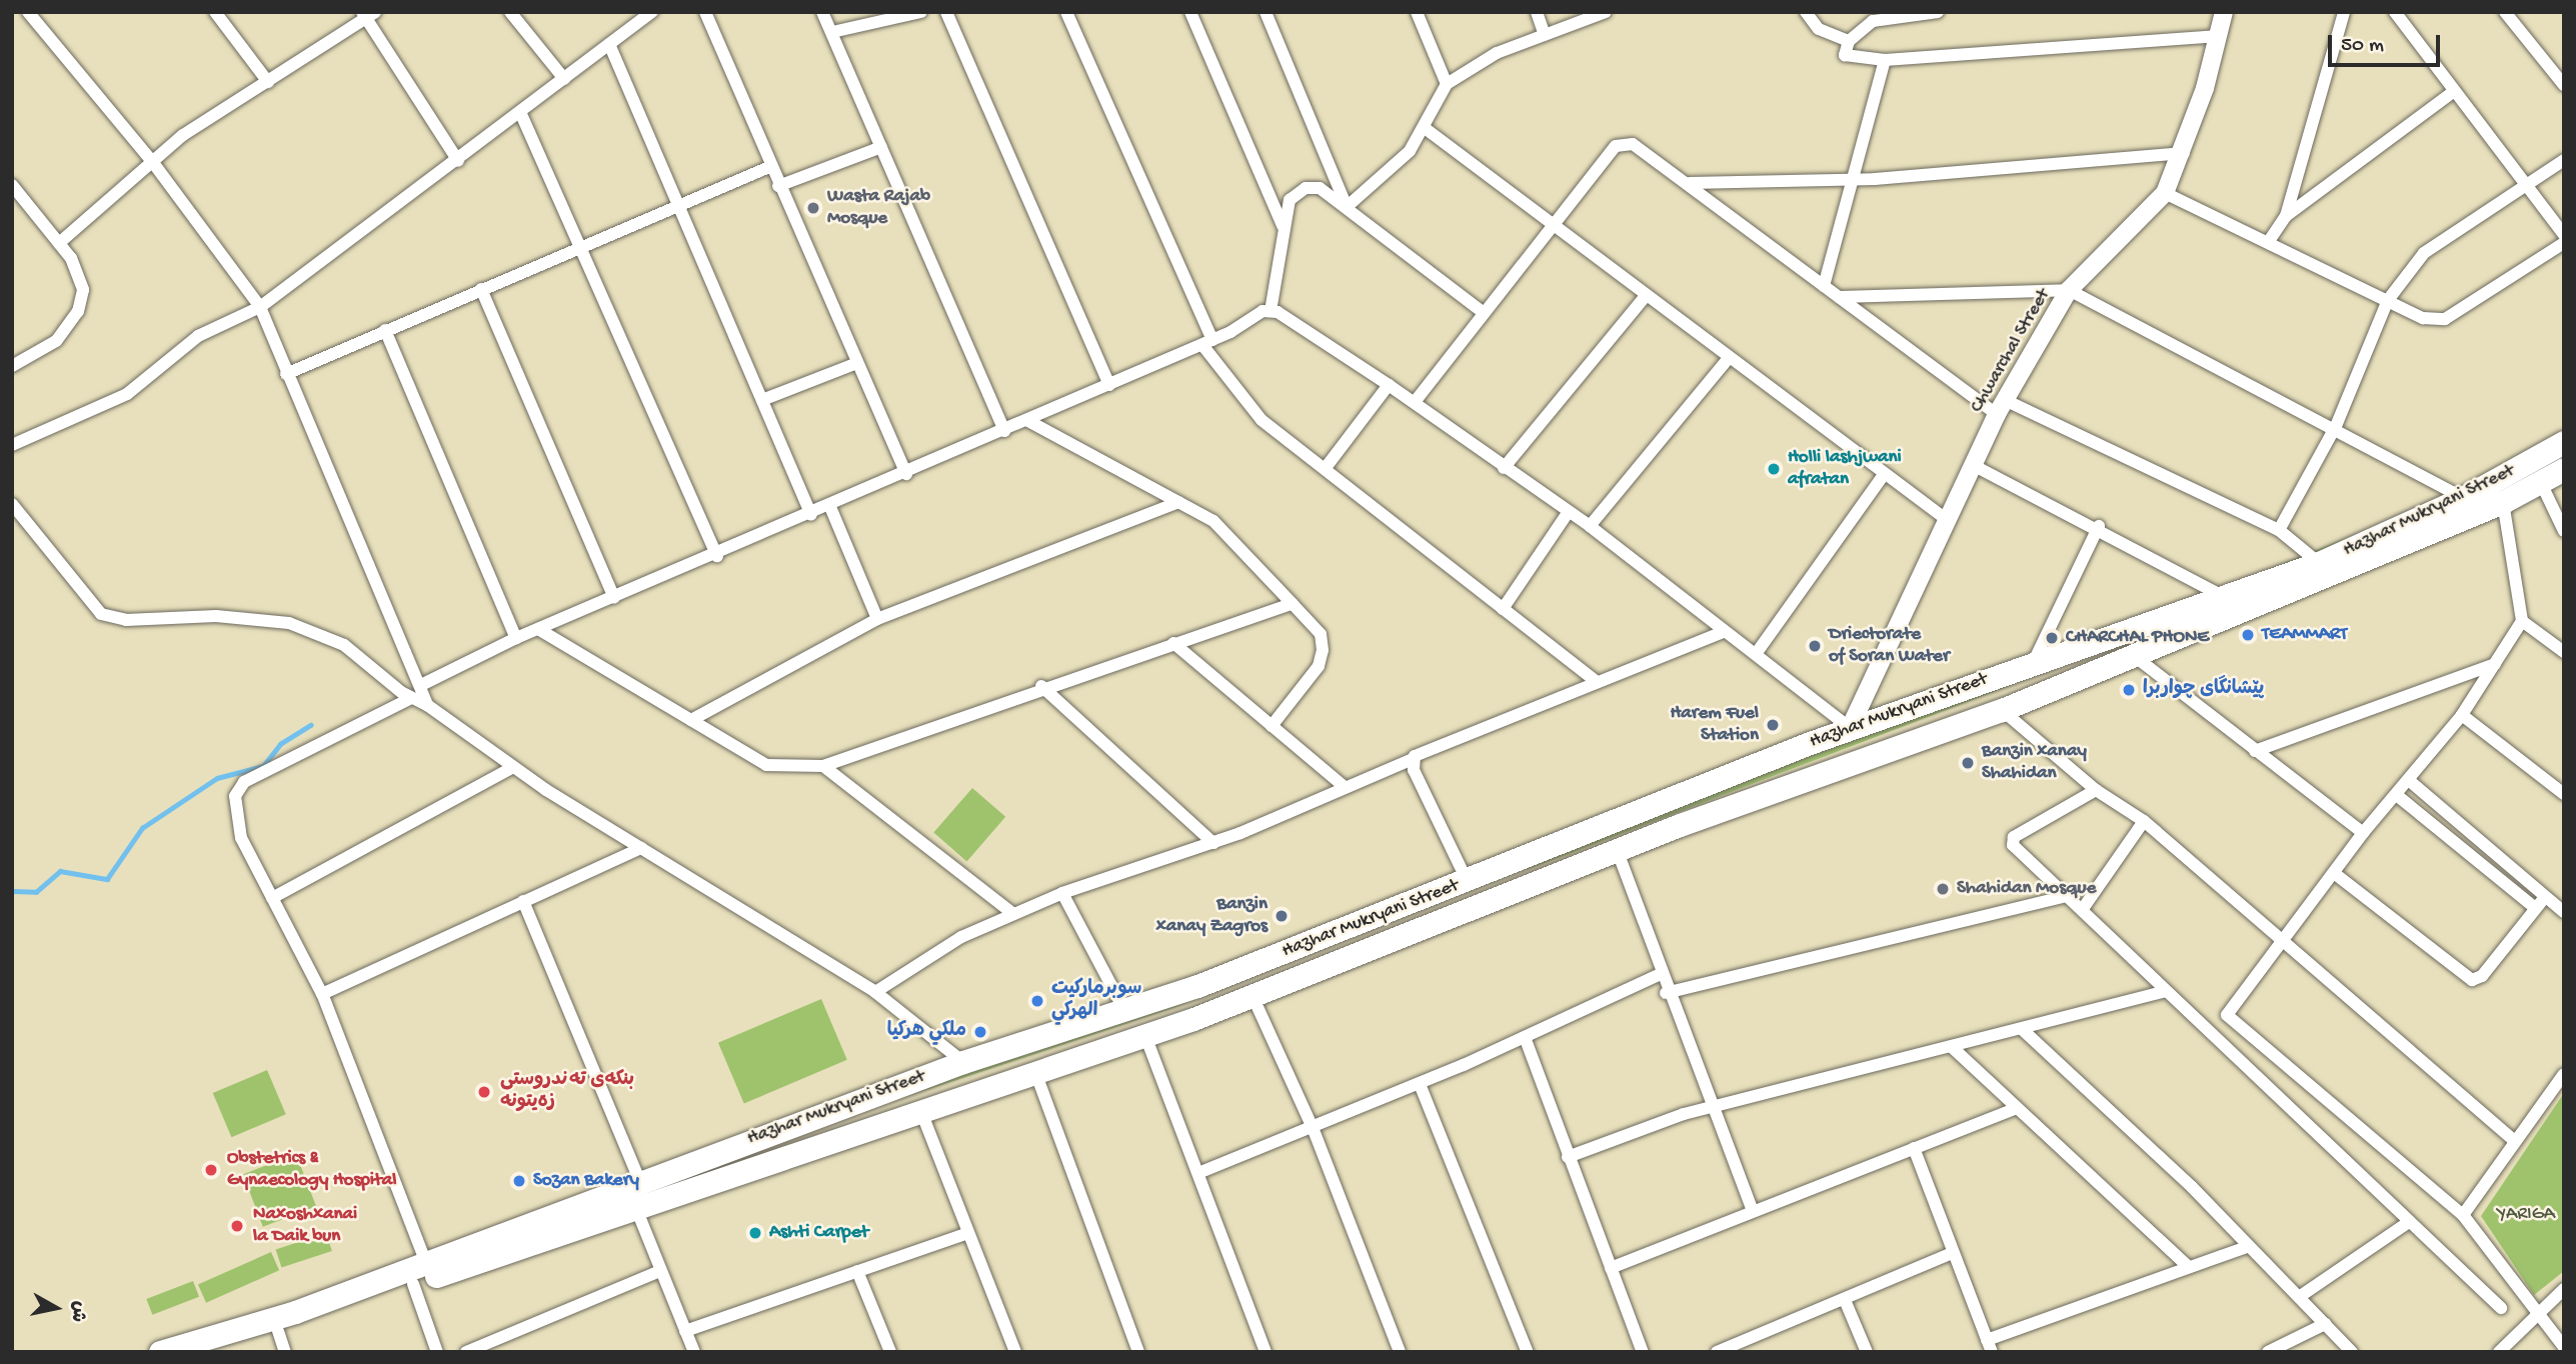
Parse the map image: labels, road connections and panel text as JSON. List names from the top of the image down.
{
  "streets": {
    "highway": ["Hazhar Mukryani Street"],
    "main road": ["Chwarchal Street"]
  },
  "crossings": [
    ["Chwarchal Street", "Hazhar Mukryani Street"]
  ],
  "parks": ["YARIGA"],
  "places": [
    "Wasta Rajab Mosque",
    "Holli lashjwani afratan",
    "TEAMMART",
    "CHARCHAL PHONE",
    "Driectorate of Soran Water",
    "پێشانگای چواربرا",
    "Harem Fuel Station",
    "Banzin xanay Shahidan",
    "Shahidan Mosque",
    "Banzin xanay Zagros",
    "سوبرماركيت الهركي",
    "ملكي هركيا",
    "بنکەی تەندروستی زەیتونە",
    "Obstetrics & Gynaecology Hospital",
    "Sozan Bakery",
    "Naxoshxanai la Daik bun",
    "Ashti Carpet"
  ],
  "scale_bar": "50 m",
  "north": "right"
}
